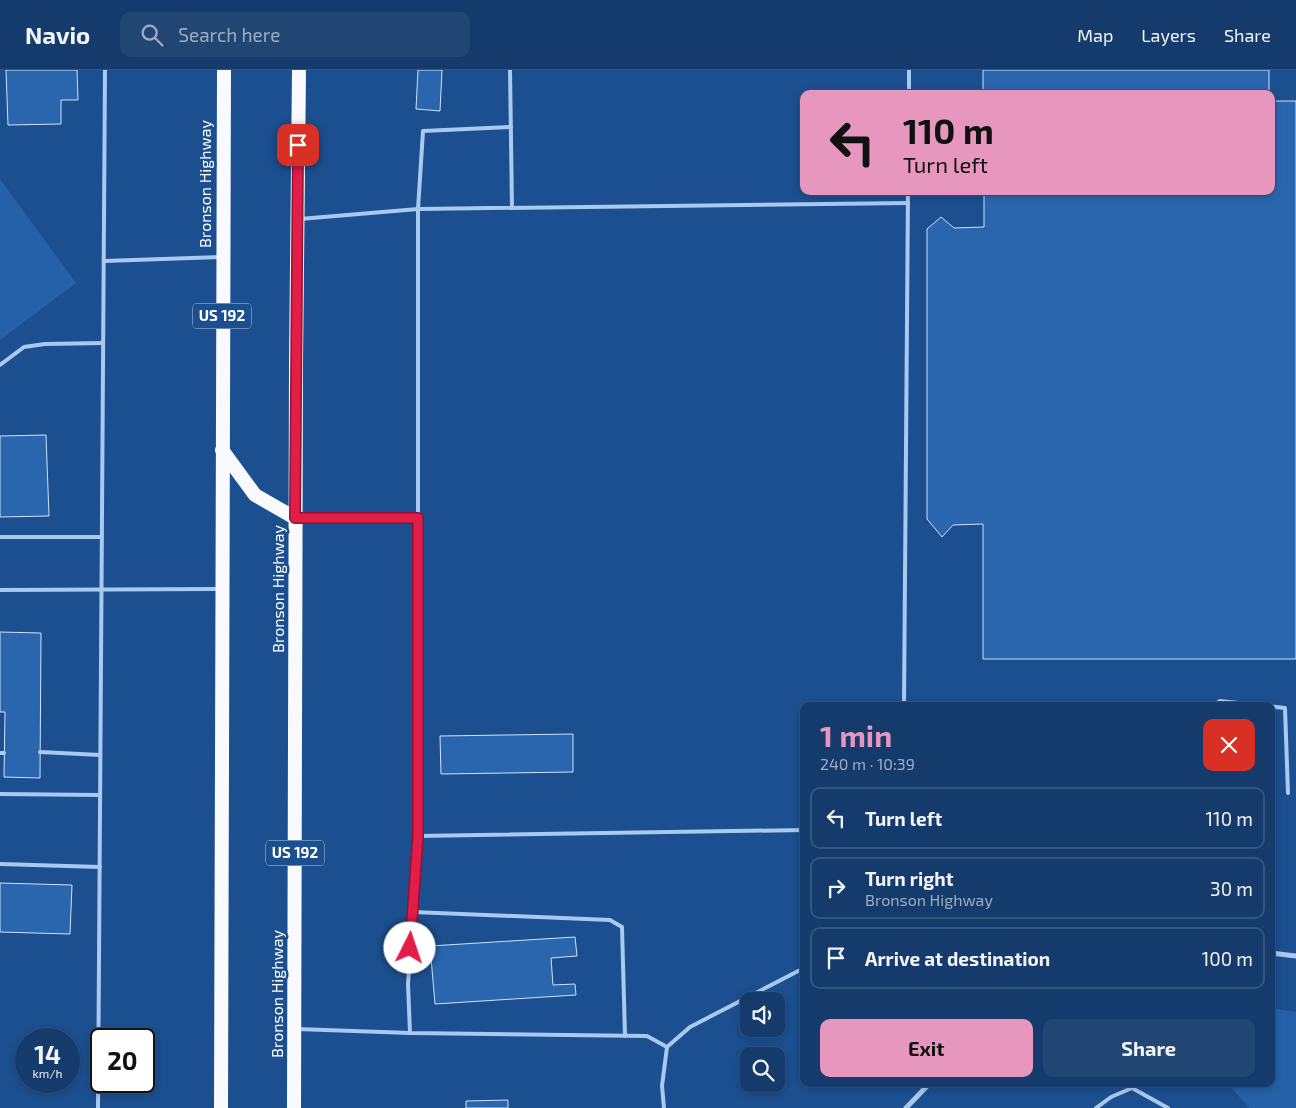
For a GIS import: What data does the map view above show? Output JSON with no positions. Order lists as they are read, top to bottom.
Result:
{
  "streets": {
    "highway": ["Bronson Highway", "US 192"]
  },
  "page": {
    "header": "Navio",
    "search": "Search here",
    "nav": ["Map", "Layers", "Share"],
    "turn": ["110 m", "Turn left"],
    "heading": ["1 min", "240 m · 10:39"],
    "list": [
      {
        "name": "Turn left",
        "value": "110 m"
      },
      {
        "name": "Turn right",
        "note": "Bronson Highway",
        "value": "30 m"
      },
      {
        "name": "Arrive at destination",
        "value": "100 m"
      }
    ],
    "buttons": ["Exit", "Share"],
    "speed": "14 km/h",
    "limit": "20"
  }
}
